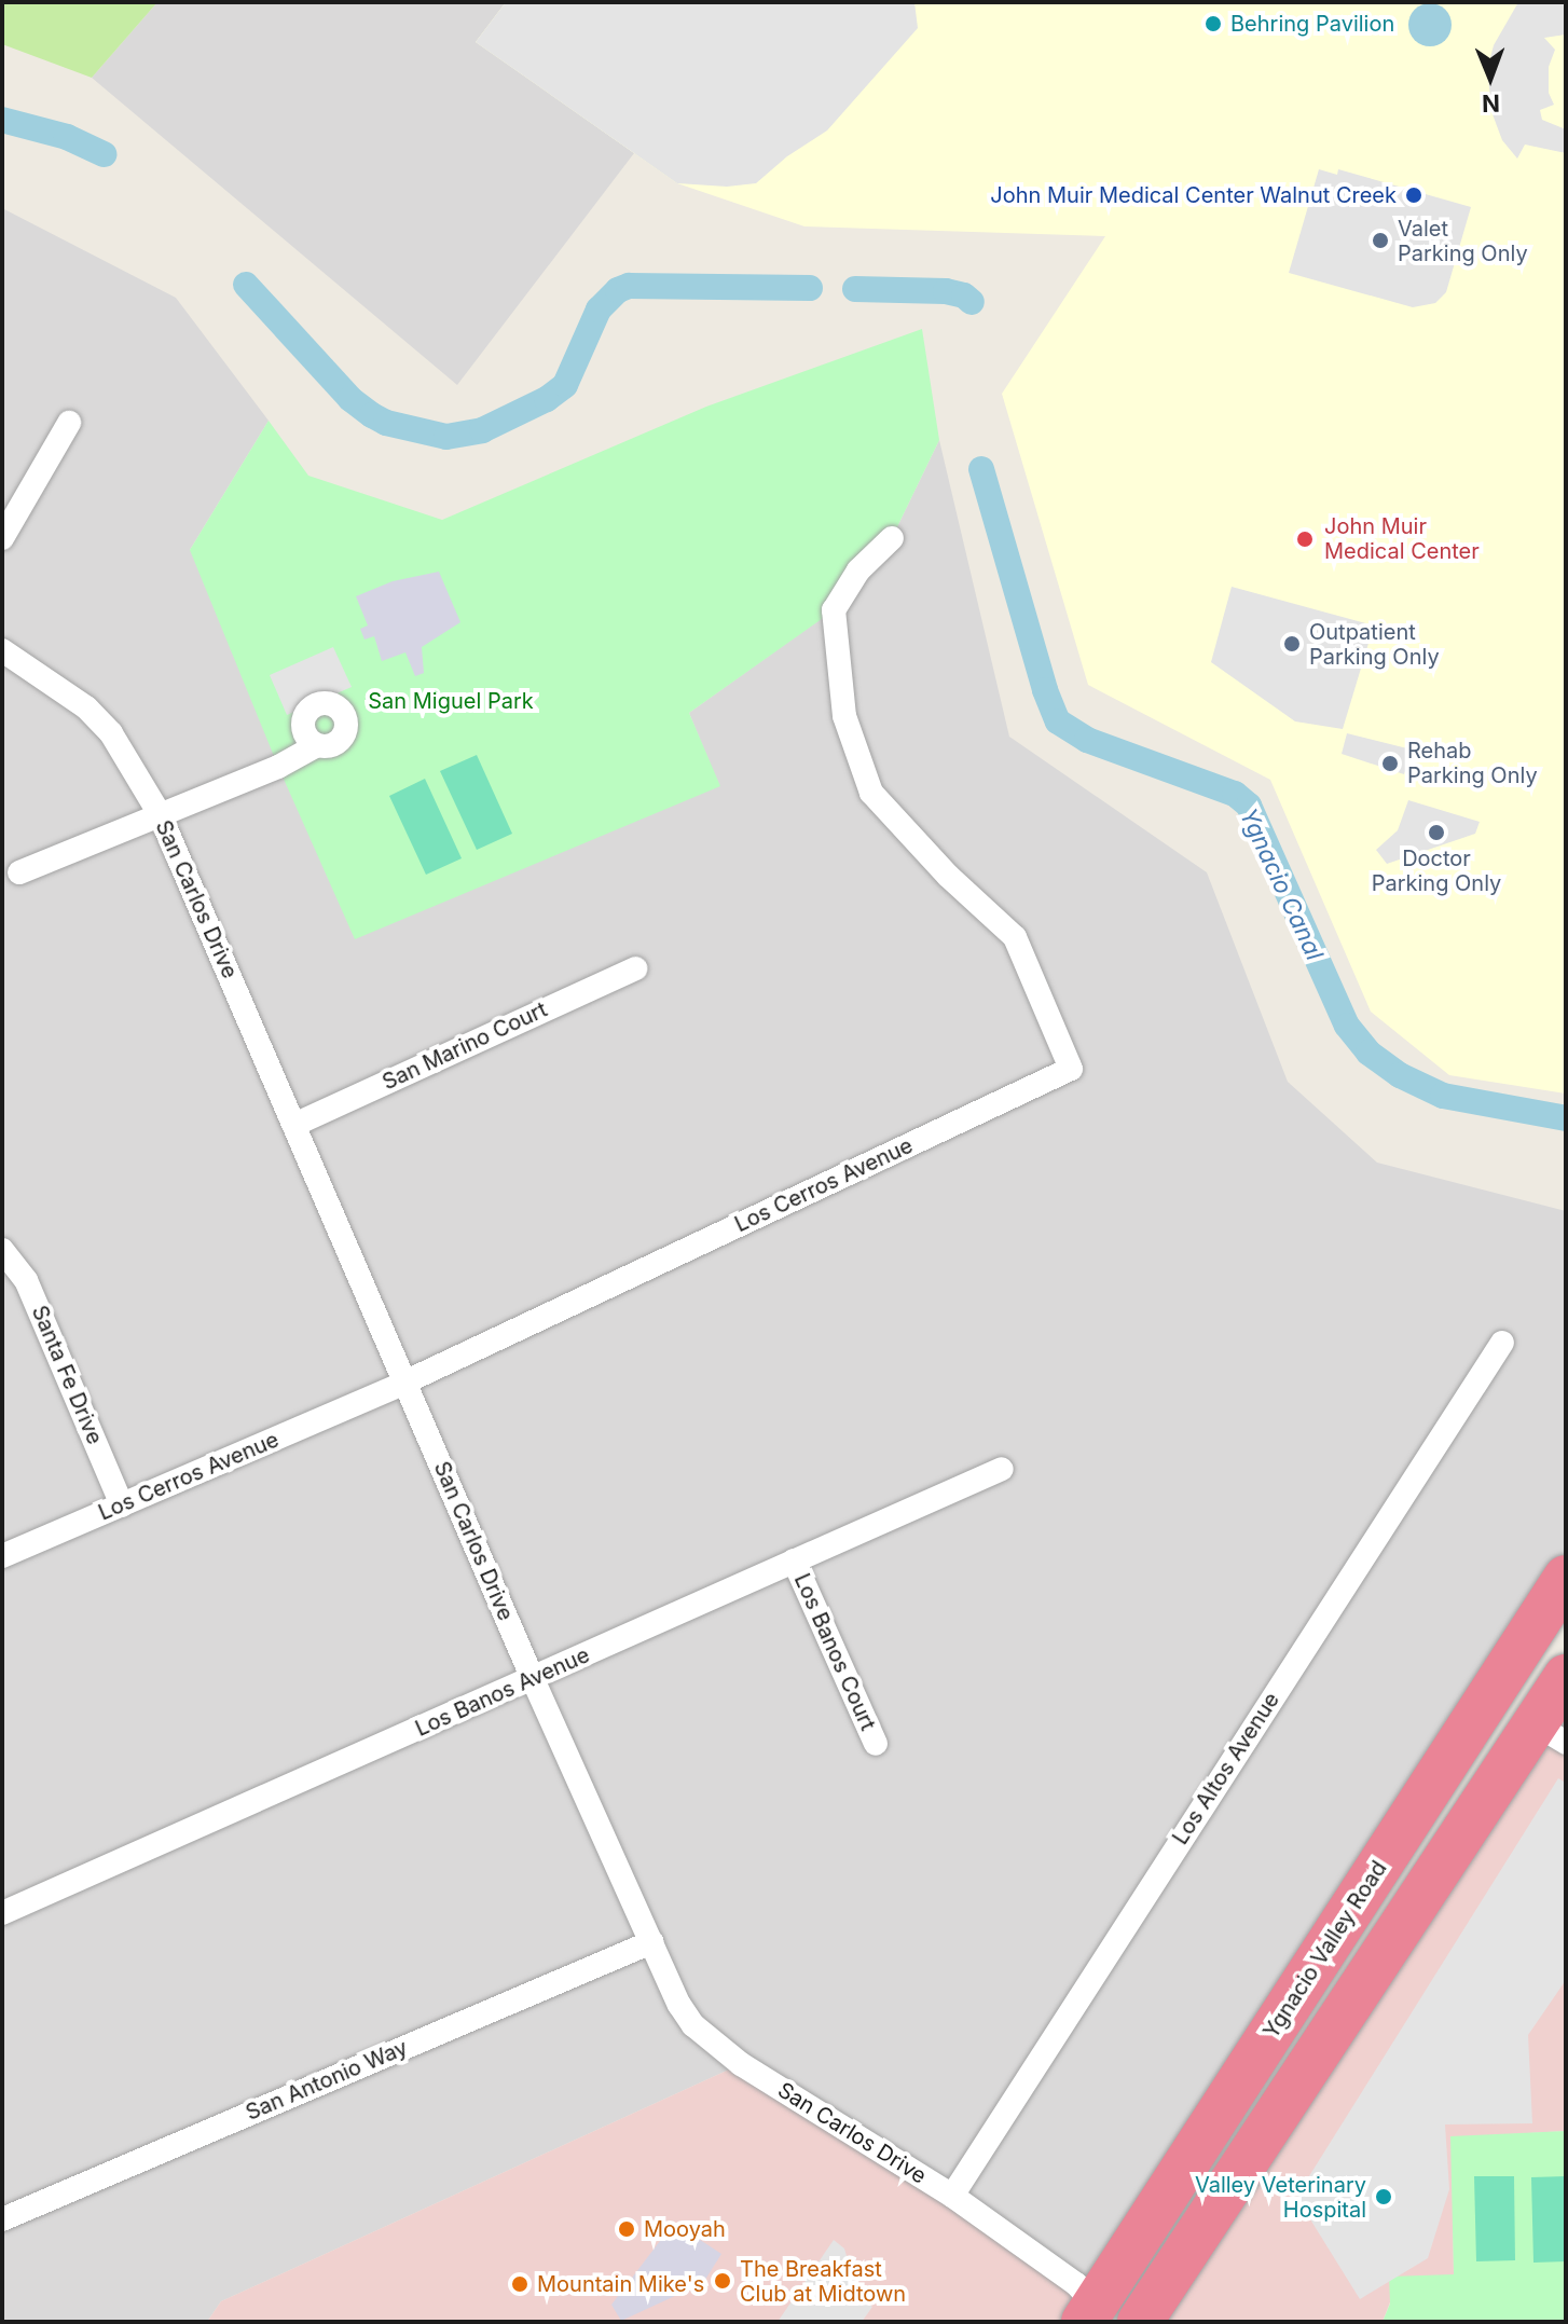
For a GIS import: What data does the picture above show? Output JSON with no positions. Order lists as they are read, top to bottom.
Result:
{
  "streets": {
    "highway": ["Ygnacio Valley Road"],
    "street": [
      "San Carlos Drive",
      "San Marino Court",
      "Los Cerros Avenue",
      "Santa Fe Drive",
      "Los Banos Court",
      "Los Banos Avenue",
      "Los Altos Avenue",
      "San Antonio Way"
    ]
  },
  "crossings": [
    ["San Carlos Drive", "San Marino Court"],
    ["San Carlos Drive", "Los Cerros Avenue"],
    ["San Carlos Drive", "Los Banos Avenue"],
    ["San Carlos Drive", "Los Altos Avenue"],
    ["San Carlos Drive", "Ygnacio Valley Road"],
    ["San Carlos Drive", "San Antonio Way"],
    ["Los Cerros Avenue", "Santa Fe Drive"],
    ["Los Banos Court", "Los Banos Avenue"]
  ],
  "water": ["Ygnacio Canal"],
  "parks": ["San Miguel Park"],
  "places": [
    "Behring Pavilion",
    "John Muir Medical Center Walnut Creek",
    "Valet Parking Only",
    "John Muir Medical Center",
    "Outpatient Parking Only",
    "Rehab Parking Only",
    "Doctor Parking Only",
    "Valley Veterinary Hospital",
    "Mooyah",
    "The Breakfast Club at Midtown",
    "Mountain Mike's"
  ],
  "north": "bottom"
}
